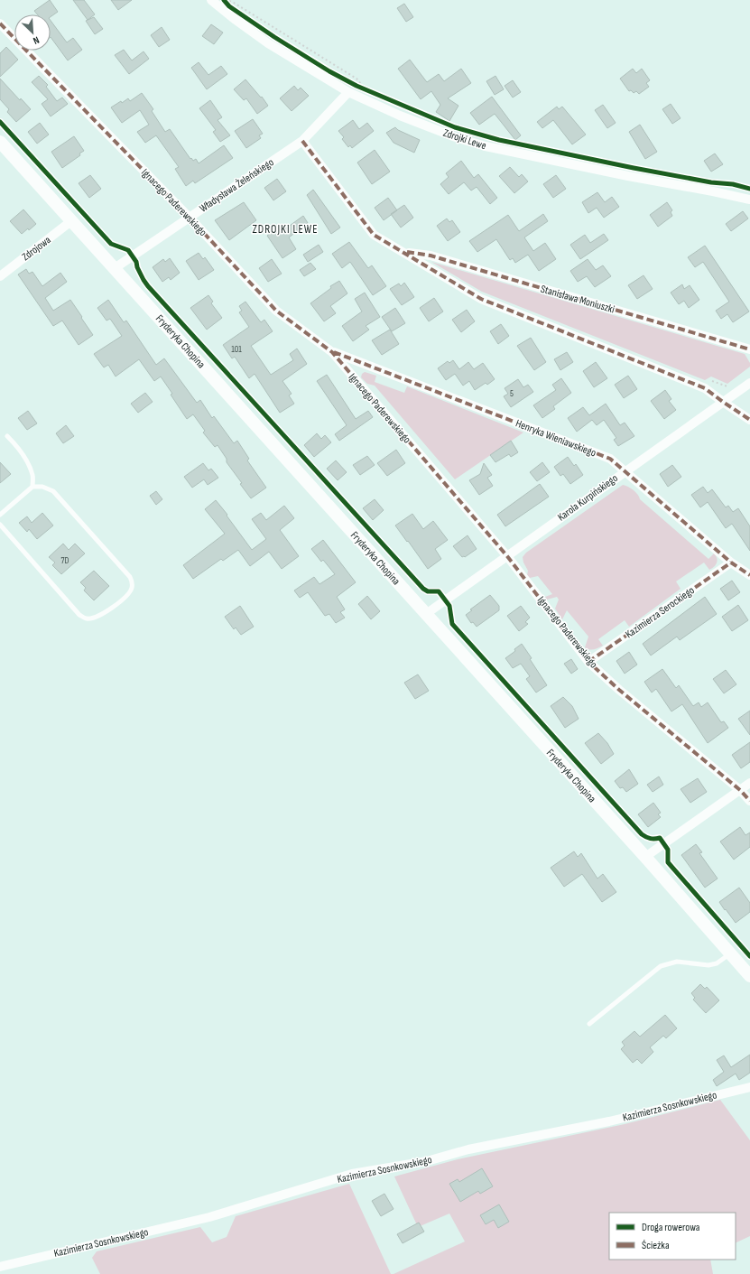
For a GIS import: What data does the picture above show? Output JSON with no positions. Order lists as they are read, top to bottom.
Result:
{
  "streets": {
    "street": [
      "Zdrojki Lewe",
      "Władysława Żeleńskiego",
      "Ignacego Paderewskiego",
      "Zdrojowa",
      "Stanisława Moniuszki",
      "Fryderyka Chopina",
      "Henryka Wieniawskiego",
      "Karola Kurpińskiego",
      "Kazimierza Serockiego",
      "Kazimierza Sosnkowskiego"
    ]
  },
  "crossings": [
    ["Zdrojki Lewe", "Władysława Żeleńskiego"],
    ["Władysława Żeleńskiego", "Ignacego Paderewskiego"],
    ["Władysława Żeleńskiego", "Stanisława Moniuszki"],
    ["Władysława Żeleńskiego", "Fryderyka Chopina"],
    ["Ignacego Paderewskiego", "Henryka Wieniawskiego"],
    ["Ignacego Paderewskiego", "Karola Kurpińskiego"],
    ["Ignacego Paderewskiego", "Kazimierza Serockiego"],
    ["Zdrojowa", "Fryderyka Chopina"],
    ["Stanisława Moniuszki", "Karola Kurpińskiego"],
    ["Fryderyka Chopina", "Karola Kurpińskiego"],
    ["Henryka Wieniawskiego", "Karola Kurpińskiego"],
    ["Henryka Wieniawskiego", "Kazimierza Serockiego"]
  ],
  "districts": ["ZDROJKI LEWE"],
  "house_numbers": ["101", "5", "7D"],
  "legend": ["Droga rowerowa", "Ścieżka"],
  "north": "bottom right"
}
